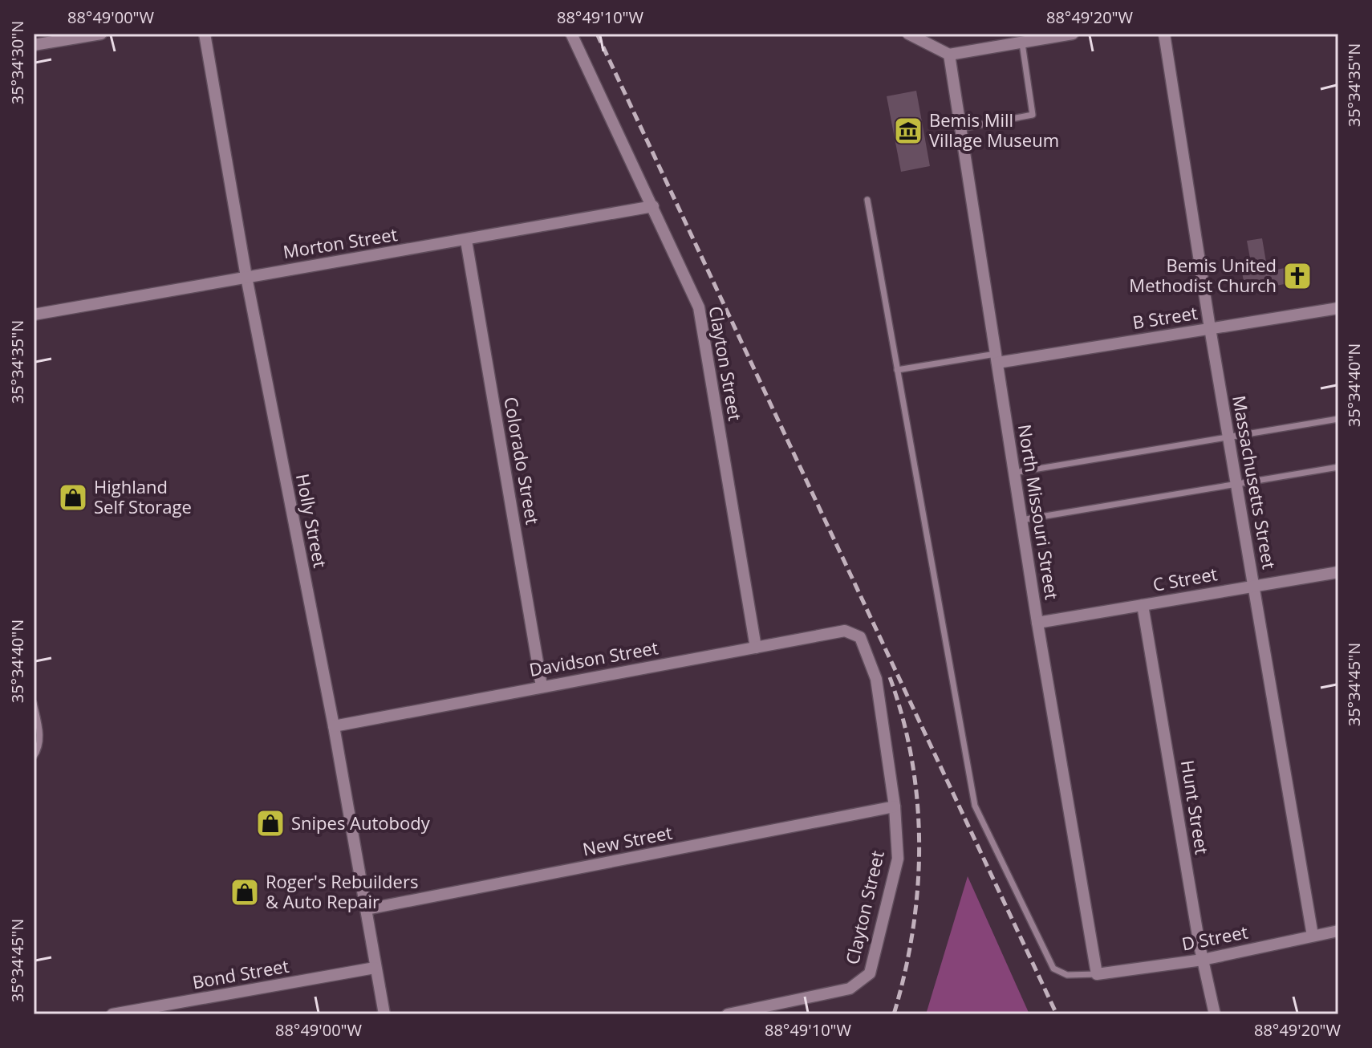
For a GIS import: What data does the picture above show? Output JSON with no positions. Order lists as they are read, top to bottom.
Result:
{
  "streets": {
    "street": [
      "Morton Street",
      "B Street",
      "Clayton Street",
      "Colorado Street",
      "Massachusetts Street",
      "North Missouri Street",
      "Holly Street",
      "C Street",
      "Davidson Street",
      "Hunt Street",
      "New Street",
      "D Street",
      "Bond Street"
    ]
  },
  "crossings": [
    ["Morton Street", "Clayton Street"],
    ["Morton Street", "Colorado Street"],
    ["Morton Street", "Holly Street"],
    ["B Street", "Massachusetts Street"],
    ["B Street", "North Missouri Street"],
    ["Clayton Street", "Davidson Street"],
    ["Clayton Street", "New Street"],
    ["Colorado Street", "Davidson Street"],
    ["Massachusetts Street", "C Street"],
    ["Massachusetts Street", "D Street"],
    ["North Missouri Street", "C Street"],
    ["North Missouri Street", "D Street"],
    ["Holly Street", "Davidson Street"],
    ["Holly Street", "New Street"],
    ["Holly Street", "Bond Street"],
    ["C Street", "Hunt Street"],
    ["Hunt Street", "D Street"]
  ],
  "places": {
    "museum": ["Bemis Mill Village Museum"],
    "church": ["Bemis United Methodist Church"],
    "shop": ["Highland Self Storage", "Snipes Autobody", "Roger's Rebuilders & Auto Repair"]
  },
  "coordinates": [
    "88°49'00\"W",
    "88°49'10\"W",
    "88°49'20\"W",
    "35°34'30\"N",
    "35°34'35\"N",
    "35°34'40\"N",
    "35°34'45\"N"
  ]
}
